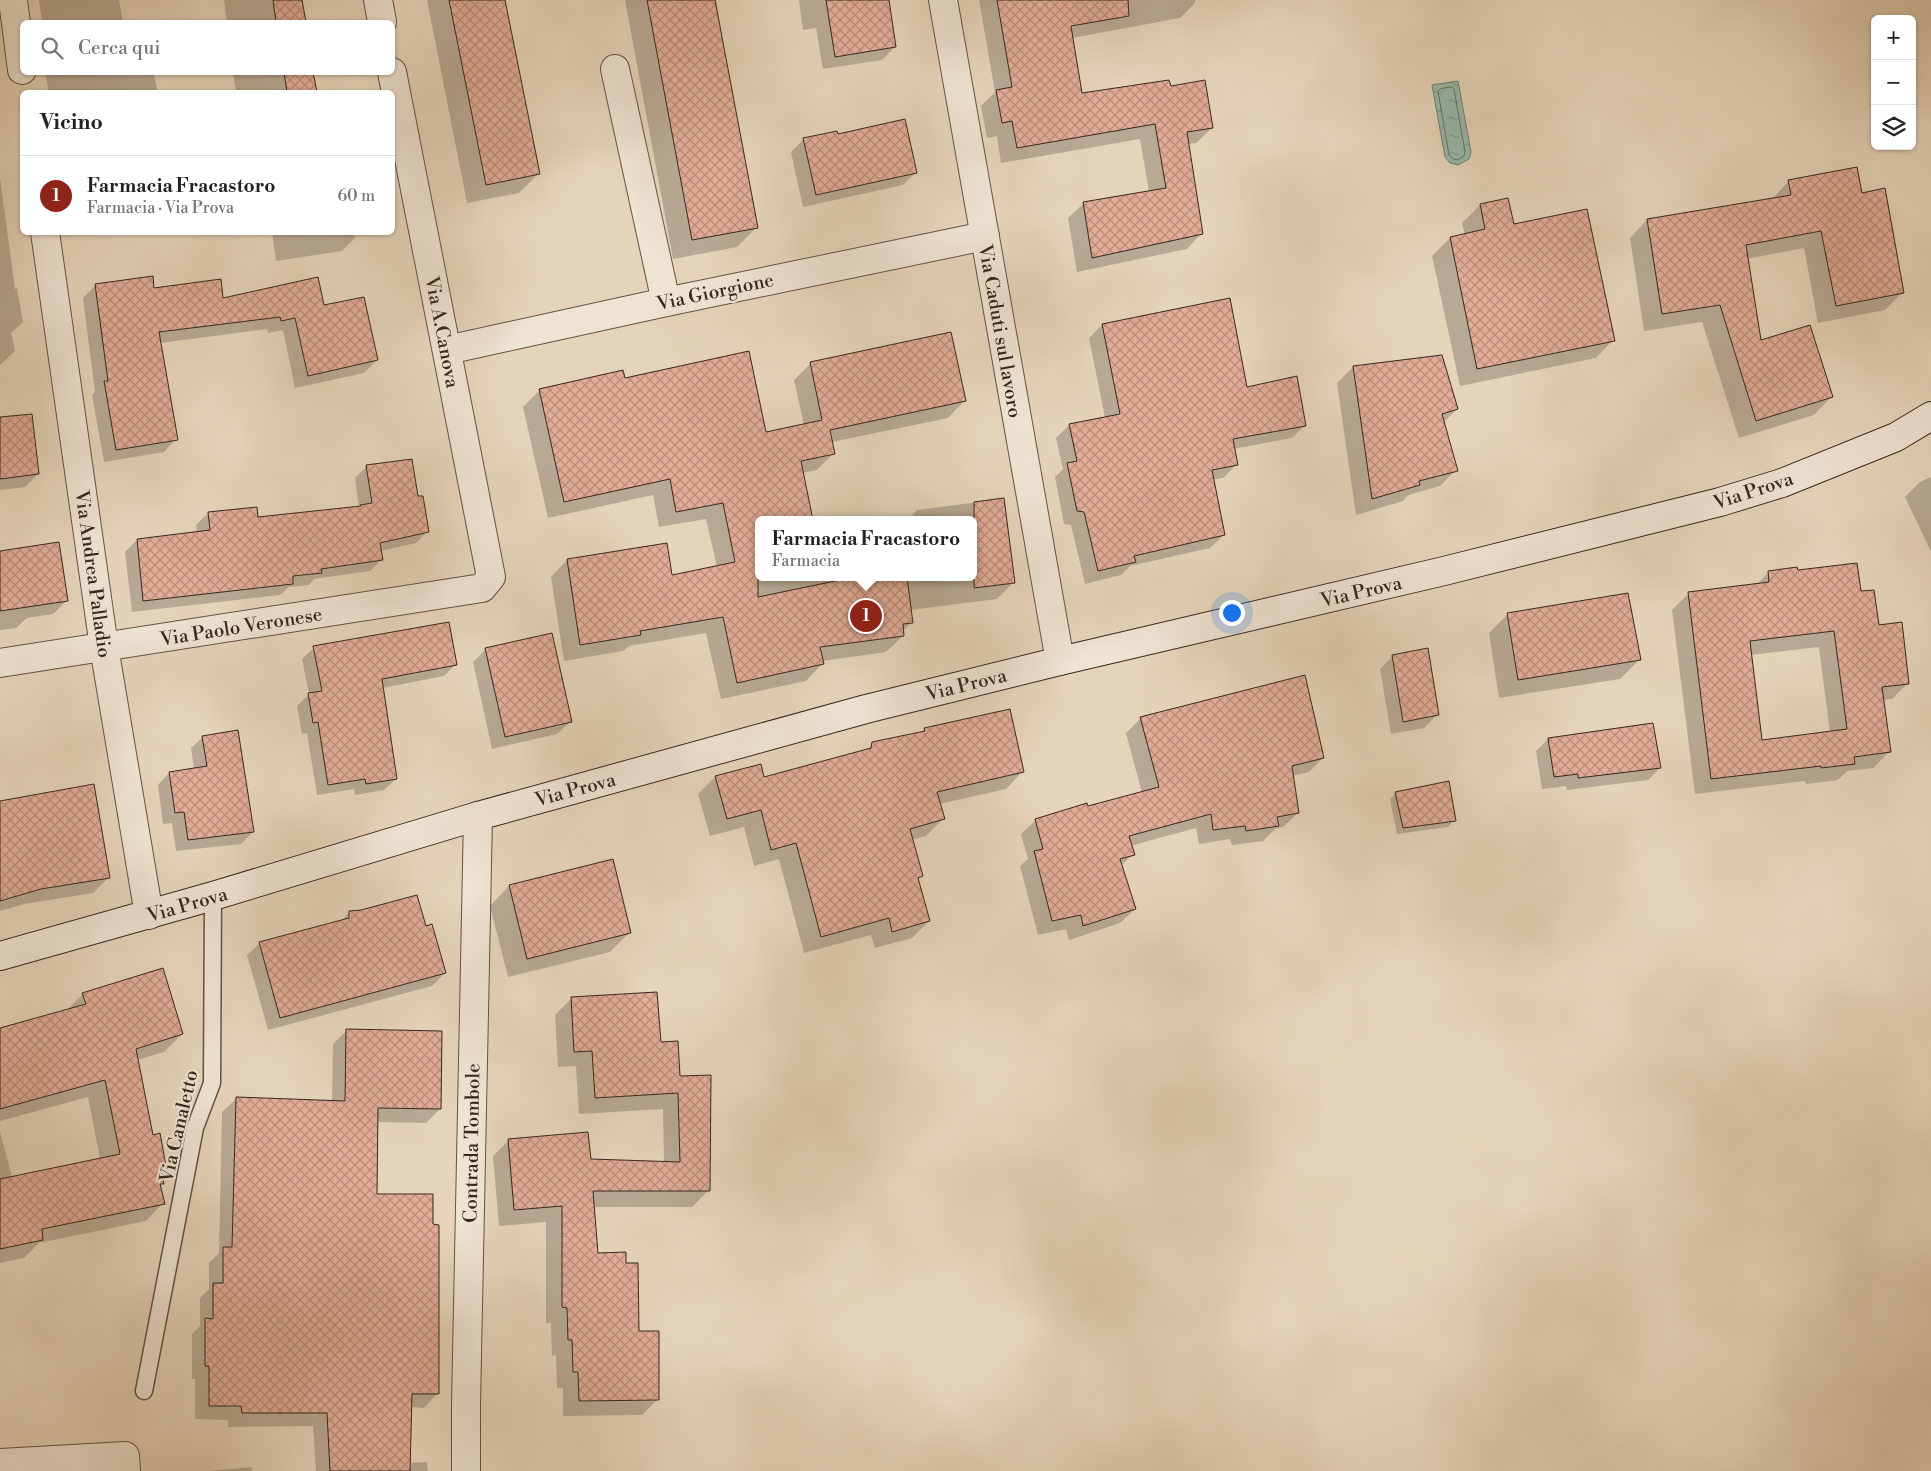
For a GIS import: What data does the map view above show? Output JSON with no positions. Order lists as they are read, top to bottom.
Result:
{
  "streets": {
    "street": [
      "Via Giorgione",
      "Via Caduti sul lavoro",
      "Via A.Canova",
      "Via Prova",
      "Via Andrea Palladio",
      "Via Paolo Veronese",
      "Contrada Tombole"
    ],
    "lane": ["Via Canaletto"]
  },
  "crossings": [
    ["Via Giorgione", "Via Caduti sul lavoro"],
    ["Via Giorgione", "Via A.Canova"],
    ["Via Caduti sul lavoro", "Via Prova"],
    ["Via A.Canova", "Via Paolo Veronese"],
    ["Via Prova", "Via Andrea Palladio"],
    ["Via Prova", "Via Canaletto"],
    ["Via Prova", "Contrada Tombole"],
    ["Via Andrea Palladio", "Via Paolo Veronese"]
  ],
  "page": {
    "map_buttons": ["+", "−"],
    "search": "Cerca qui",
    "heading": "Vicino",
    "list": [
      {
        "mark": "1",
        "name": "Farmacia Fracastoro",
        "note": "Farmacia · Via Prova",
        "value": "60 m"
      }
    ],
    "popup": ["Farmacia Fracastoro", "Farmacia"],
    "pins": "1"
  }
}
